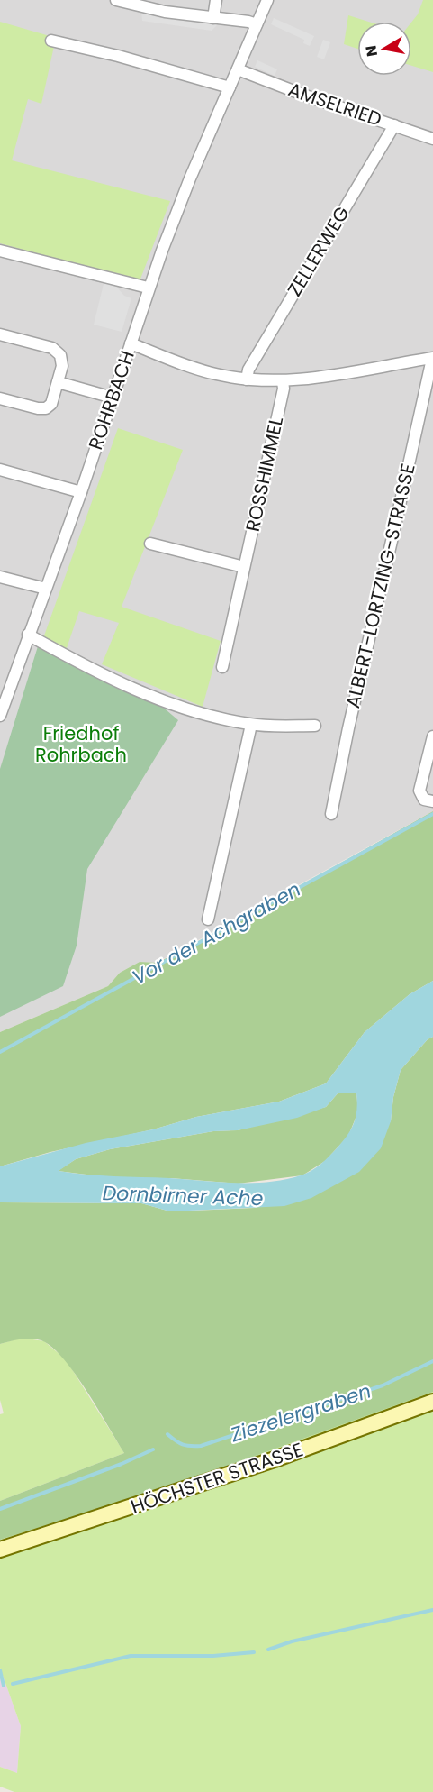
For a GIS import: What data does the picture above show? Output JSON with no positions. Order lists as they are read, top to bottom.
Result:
{
  "streets": {
    "main road": ["HÖCHSTER STRASSE"],
    "street": [
      "AMSELRIED",
      "ZELLERWEG",
      "ROHRBACH",
      "ROSSHIMMEL",
      "ALBERT-LORTZING-STRASSE"
    ]
  },
  "crossings": [
    ["AMSELRIED", "ZELLERWEG"],
    ["AMSELRIED", "ROHRBACH"]
  ],
  "water": ["Vor der Achgraben", "Dornbirner Ache", "Ziezelergraben"],
  "parks": ["Friedhof Rohrbach"],
  "north": "left"
}
